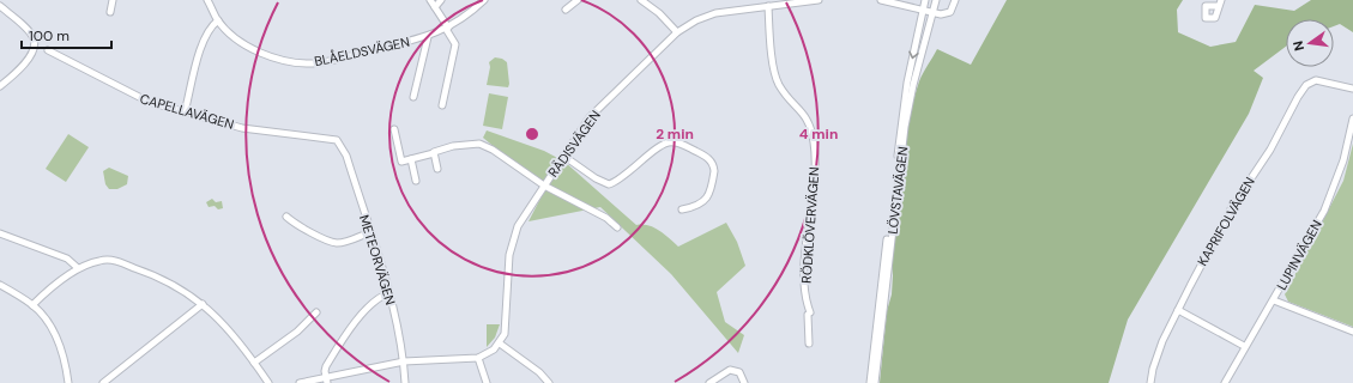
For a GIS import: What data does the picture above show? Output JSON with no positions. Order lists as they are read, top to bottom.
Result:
{
  "streets": {
    "street": [
      "BLÅELDSVÄGEN",
      "CAPELLAVÄGEN",
      "RÄDISVÄGEN",
      "LÖVSTAVÄGEN",
      "KAPRIFOLVÄGEN",
      "RÖDKLÖVERVÄGEN",
      "LUPINVÄGEN",
      "METEORVÄGEN"
    ]
  },
  "crossings": [
    ["CAPELLAVÄGEN", "METEORVÄGEN"],
    ["RÄDISVÄGEN", "RÖDKLÖVERVÄGEN"]
  ],
  "scale_bar": "100 m",
  "north": "left",
  "rings": ["2 min", "4 min"]
}
